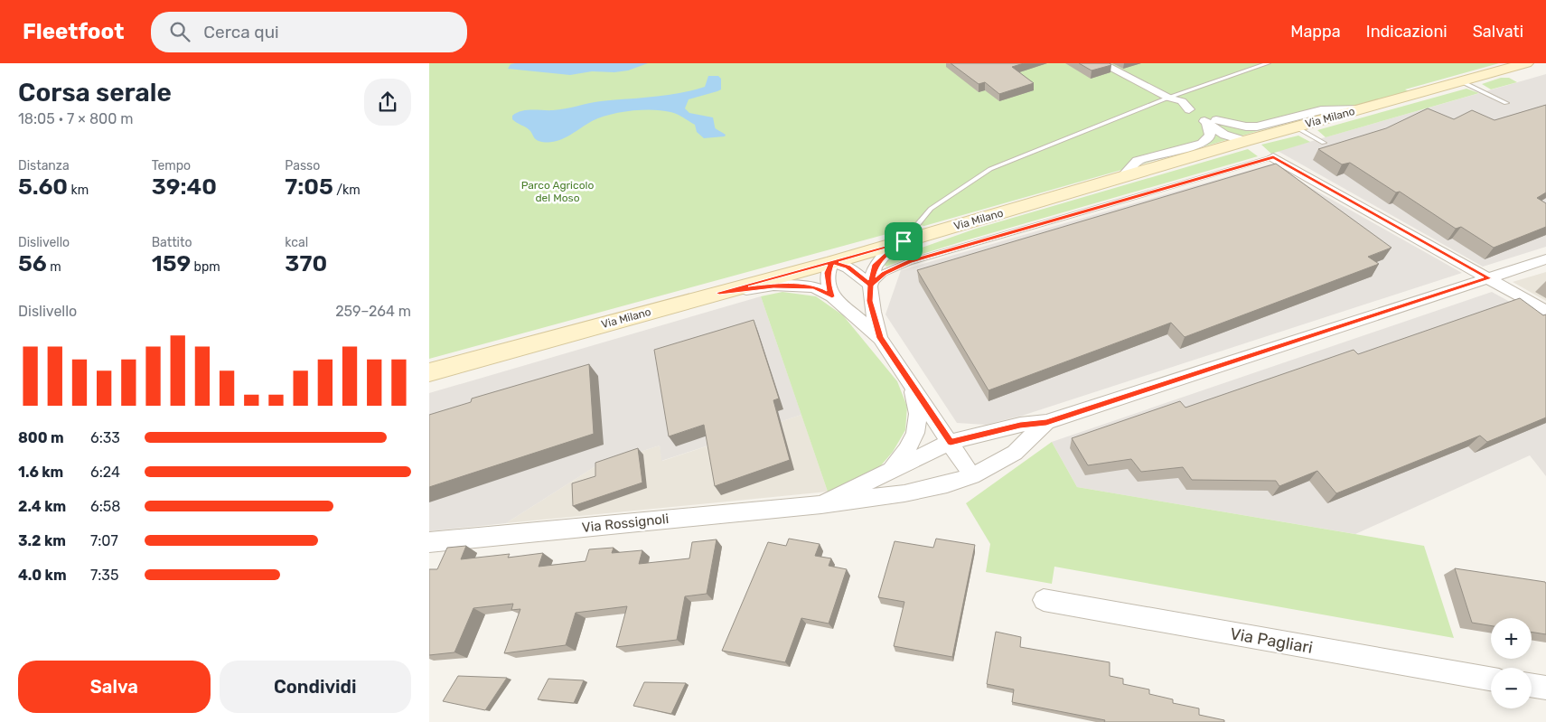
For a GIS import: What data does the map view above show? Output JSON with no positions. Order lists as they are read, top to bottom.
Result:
{
  "streets": {
    "main road": ["Via Milano"],
    "street": ["Via Rossignoli", "Via Pagliari"]
  },
  "crossings": [
    ["Via Milano", "Via Rossignoli"]
  ],
  "parks": ["Parco Agricolo del Moso"],
  "page": {
    "header": "Fleetfoot",
    "search": "Cerca qui",
    "nav": ["Mappa", "Indicazioni", "Salvati"],
    "heading": ["Corsa serale", "18:05 · 7 × 800 m"],
    "stats": [
      ["Distanza", "5.60 km"],
      ["Tempo", "39:40"],
      ["Passo", "7:05 /km"],
      ["Dislivello", "56 m"],
      ["Battito", "159 bpm"],
      ["kcal", "370"]
    ],
    "chart": ["Dislivello", "259–264 m"],
    "list": [
      {
        "name": "800 m",
        "note": "6:33"
      },
      {
        "name": "1.6 km",
        "note": "6:24"
      },
      {
        "name": "2.4 km",
        "note": "6:58"
      },
      {
        "name": "3.2 km",
        "note": "7:07"
      },
      {
        "name": "4.0 km",
        "note": "7:35"
      }
    ],
    "map_buttons": ["+", "−"],
    "buttons": ["Salva", "Condividi"]
  }
}
